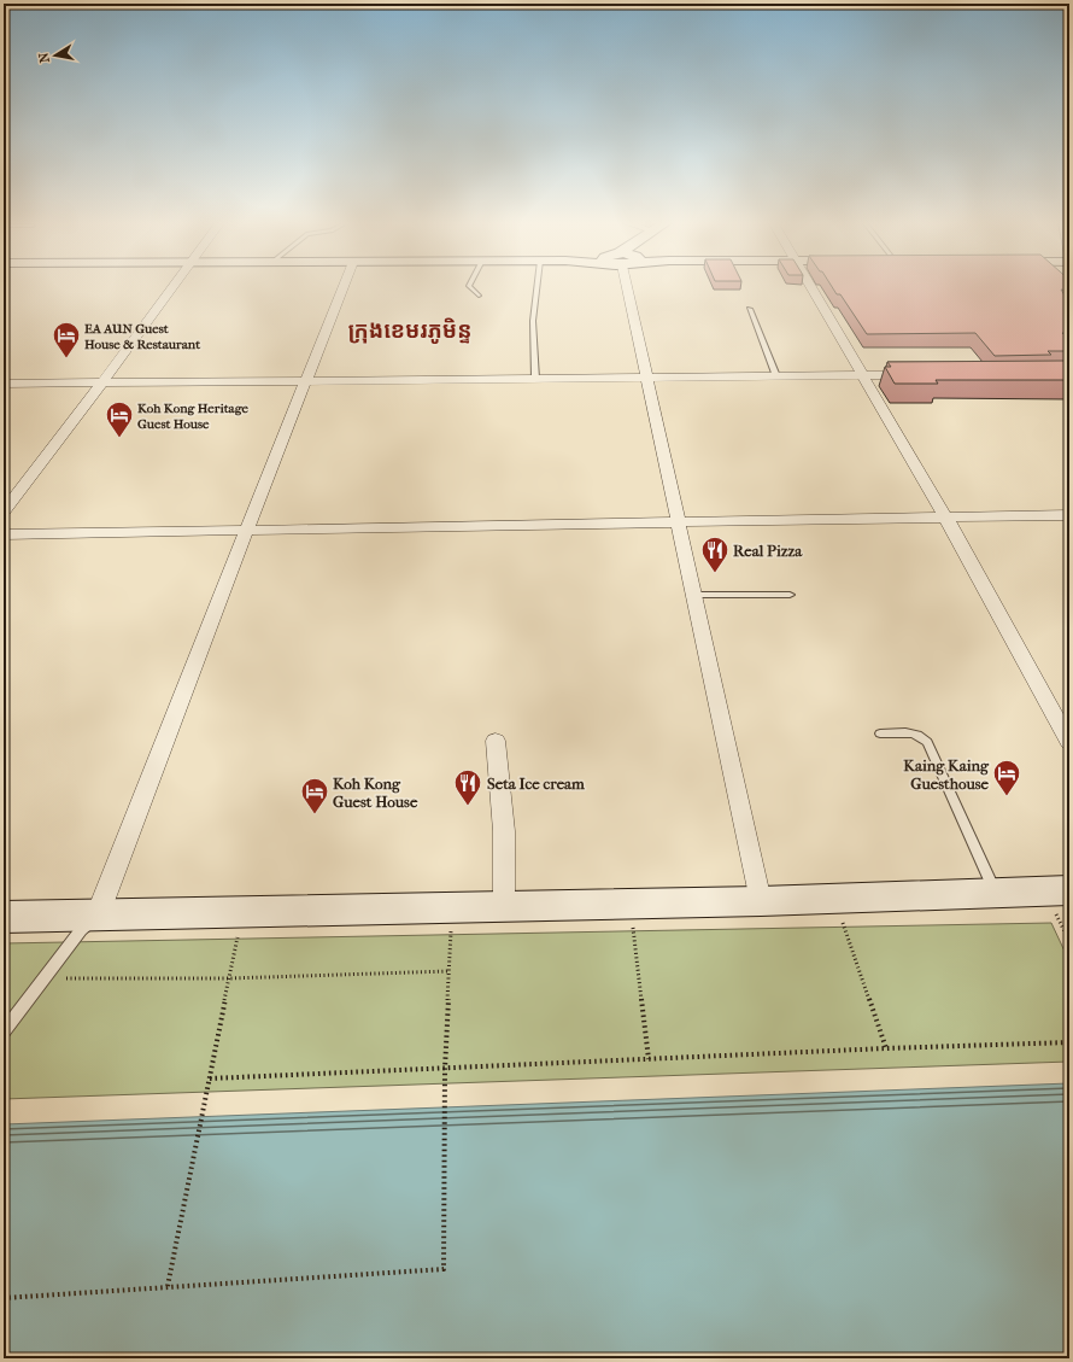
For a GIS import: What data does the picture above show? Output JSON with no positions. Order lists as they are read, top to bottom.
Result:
{
  "districts": ["ក្រុងខេមរភូមិន្ទ"],
  "places": {
    "hotel": [
      "EA AUN Guest House & Restaurant",
      "Koh Kong Heritage Guest House",
      "Kaing Kaing Guesthouse",
      "Koh Kong Guest House"
    ],
    "restaurant": ["Real Pizza", "Seta Ice cream"]
  },
  "north": "left"
}
